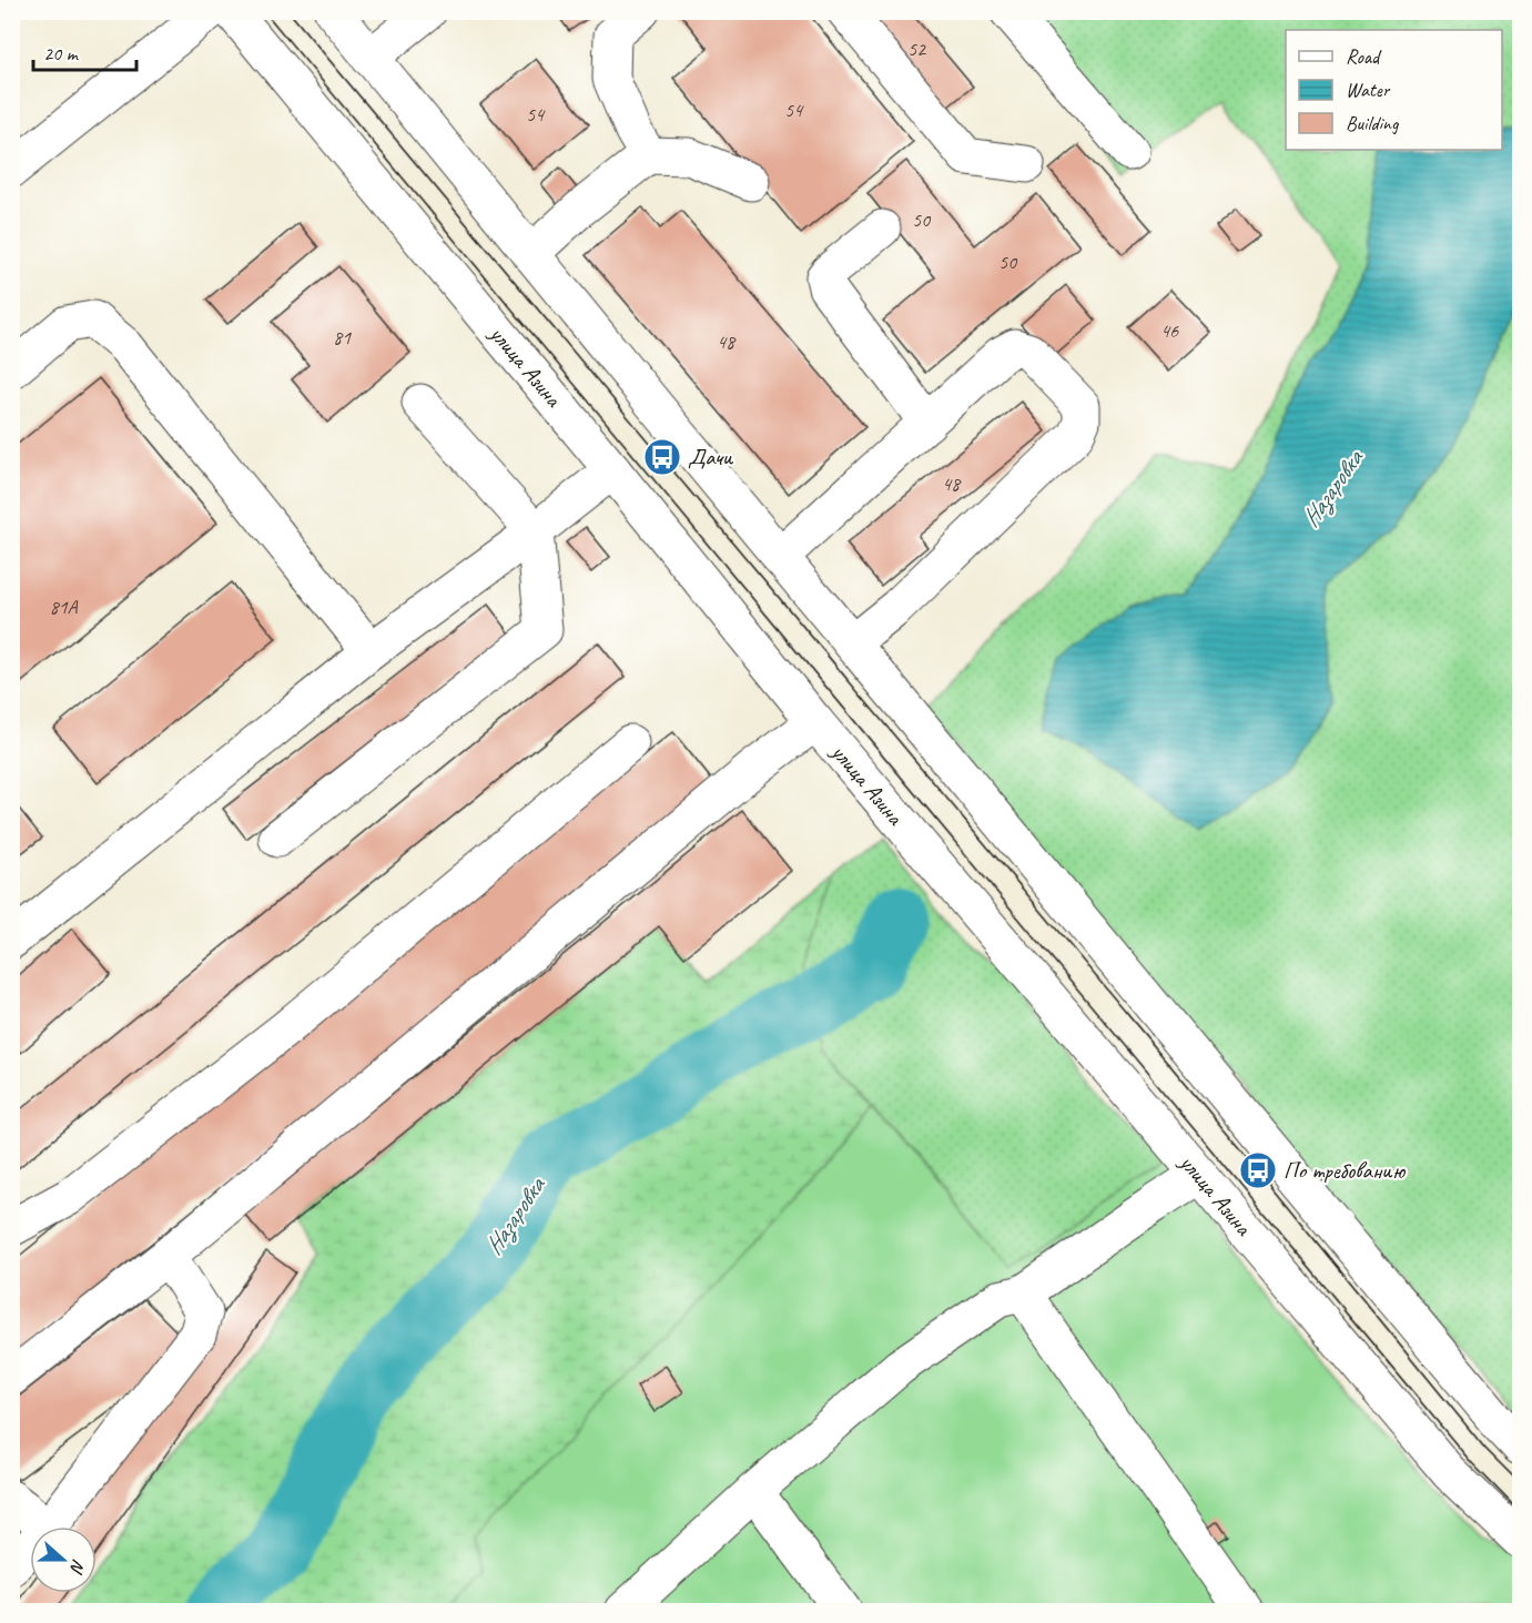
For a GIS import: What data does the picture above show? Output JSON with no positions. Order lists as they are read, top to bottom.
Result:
{
  "streets": {
    "street": ["улица Азина"]
  },
  "water": ["Назаровка"],
  "places": {
    "bus stop": ["Дачи", "По требованию"]
  },
  "house_numbers": [
    "52",
    "54",
    "54",
    "50",
    "50",
    "46",
    "81",
    "48",
    "48",
    "81А"
  ],
  "legend": ["Road", "Water", "Building"],
  "scale_bar": "20 m",
  "north": "right"
}
